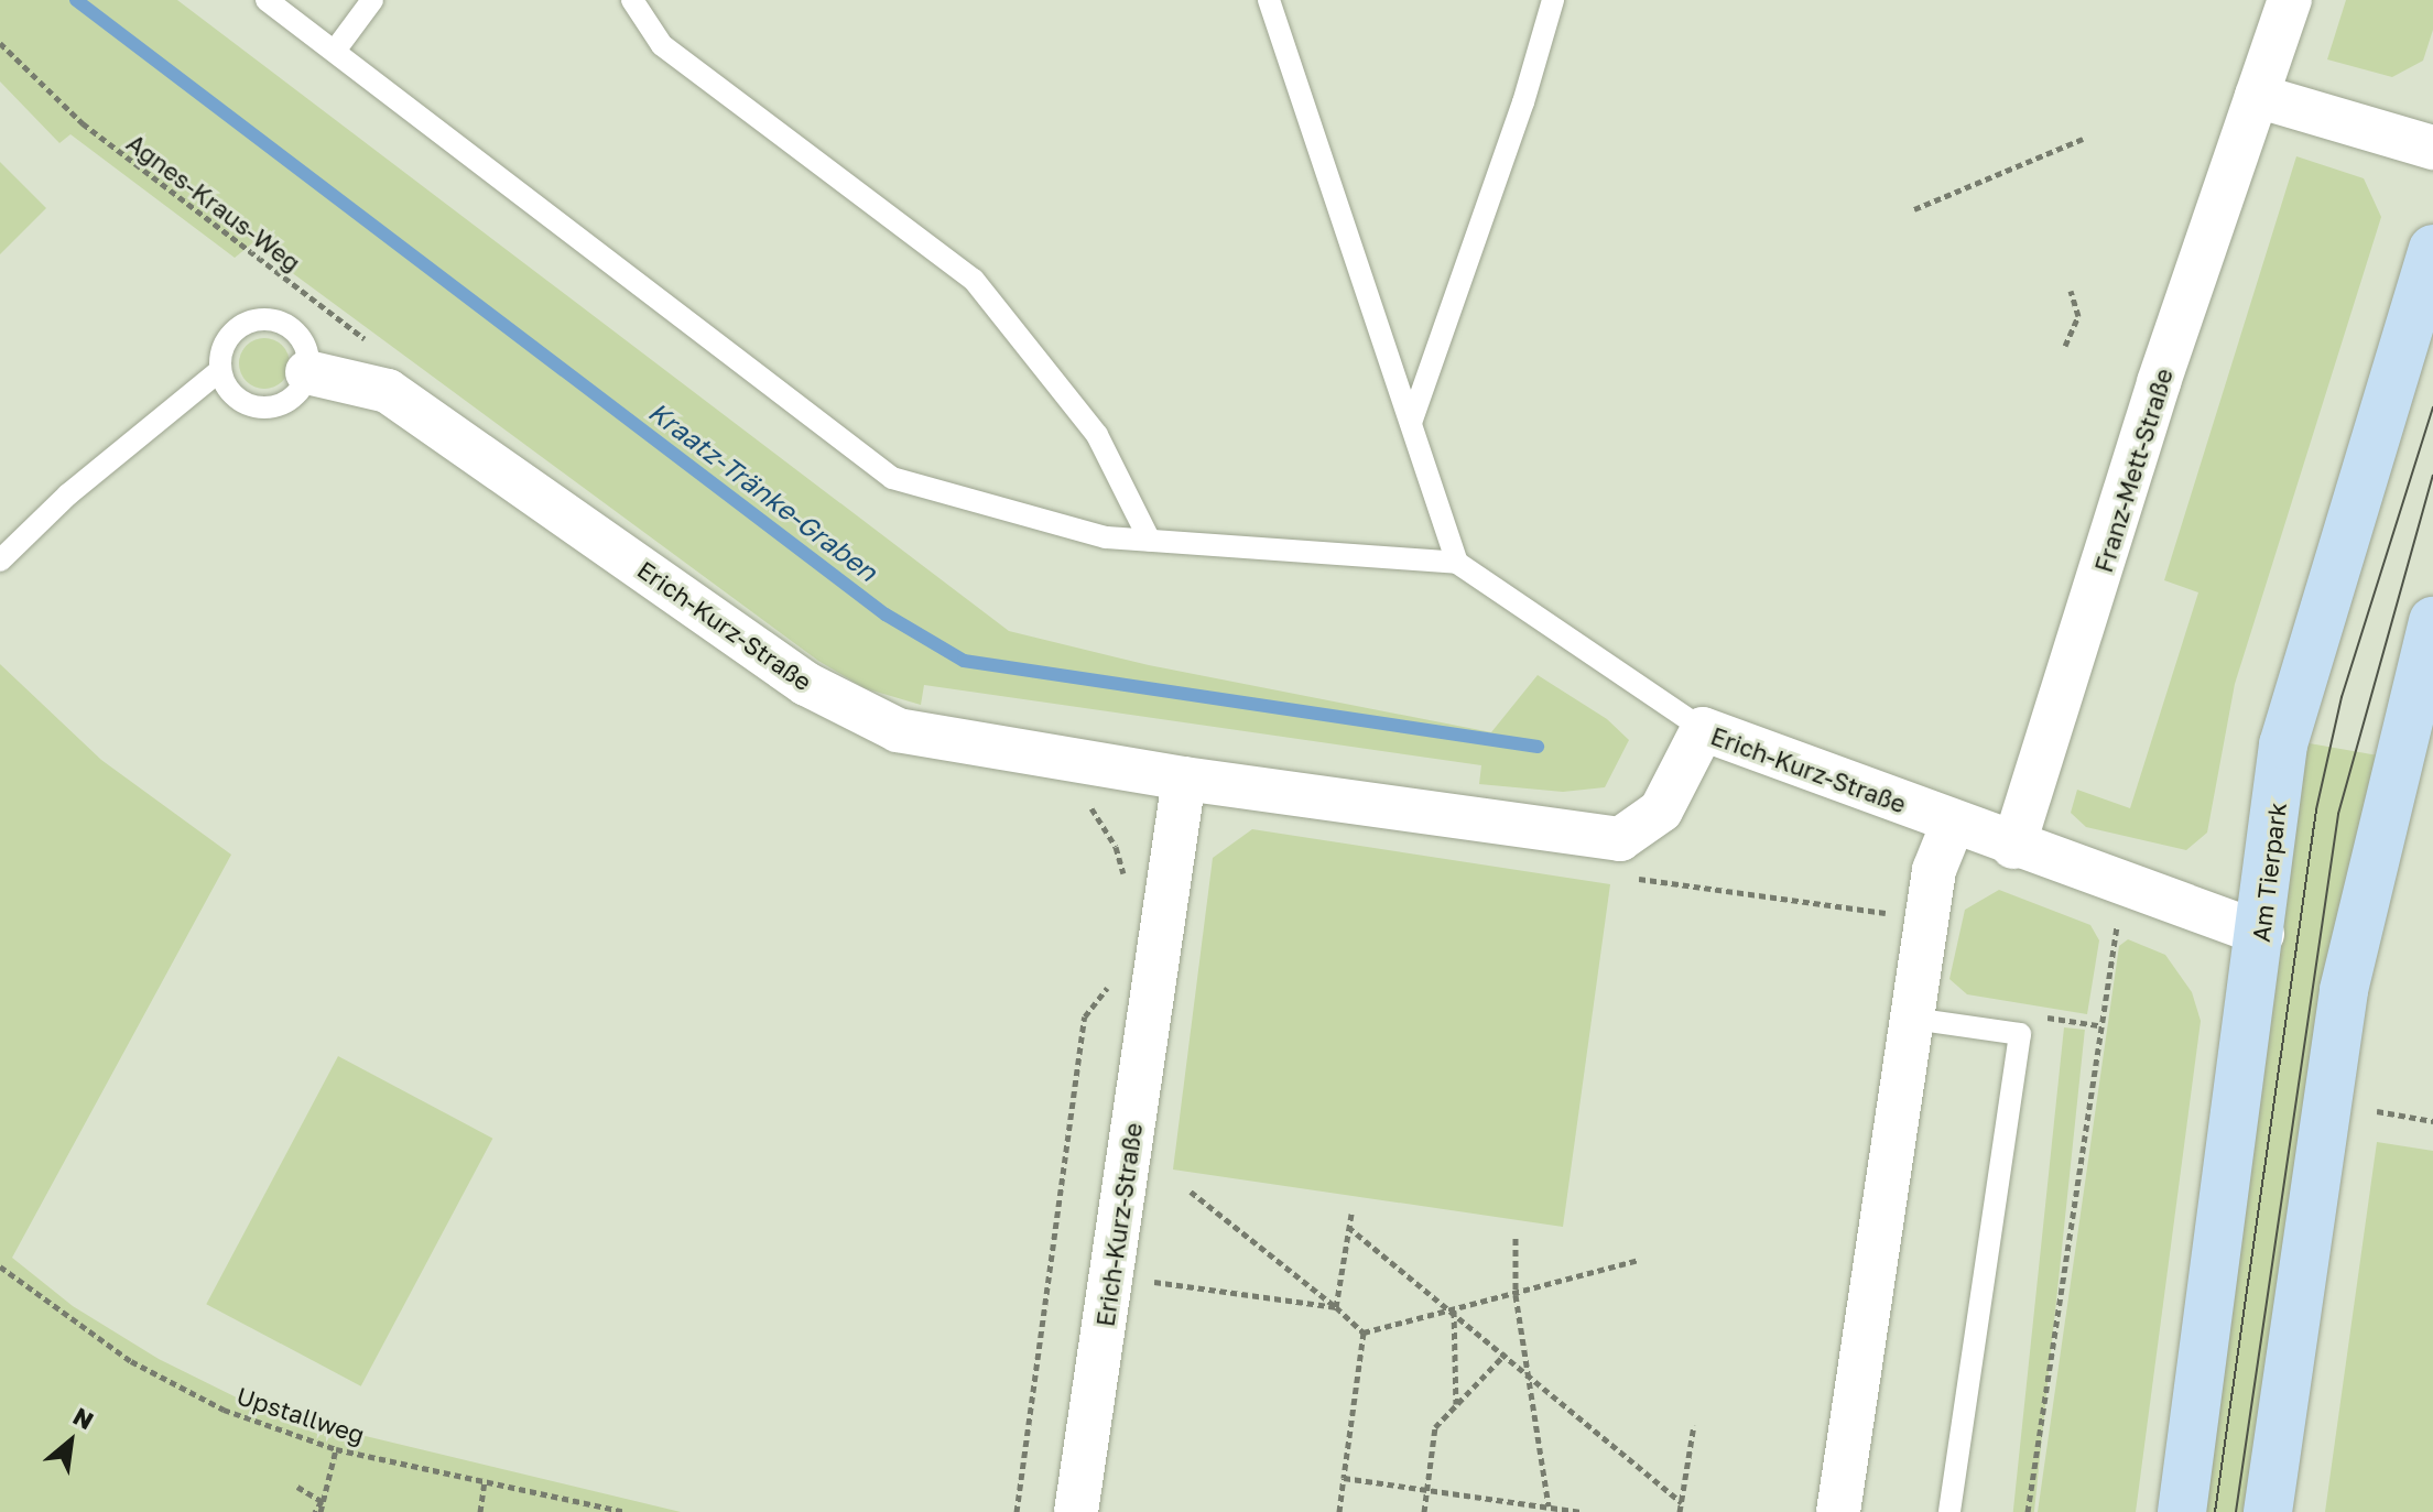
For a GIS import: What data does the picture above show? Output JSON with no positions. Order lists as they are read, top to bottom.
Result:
{
  "streets": {
    "main road": ["Am Tierpark"],
    "street": ["Franz-Mett-Straße", "Erich-Kurz-Straße"],
    "path": ["Agnes-Kraus-Weg", "Upstallweg"]
  },
  "crossings": [
    ["Agnes-Kraus-Weg", "Erich-Kurz-Straße"],
    ["Franz-Mett-Straße", "Erich-Kurz-Straße"],
    ["Erich-Kurz-Straße", "Am Tierpark"]
  ],
  "water": ["Kraatz-Tränke-Graben"],
  "north": "top right"
}
